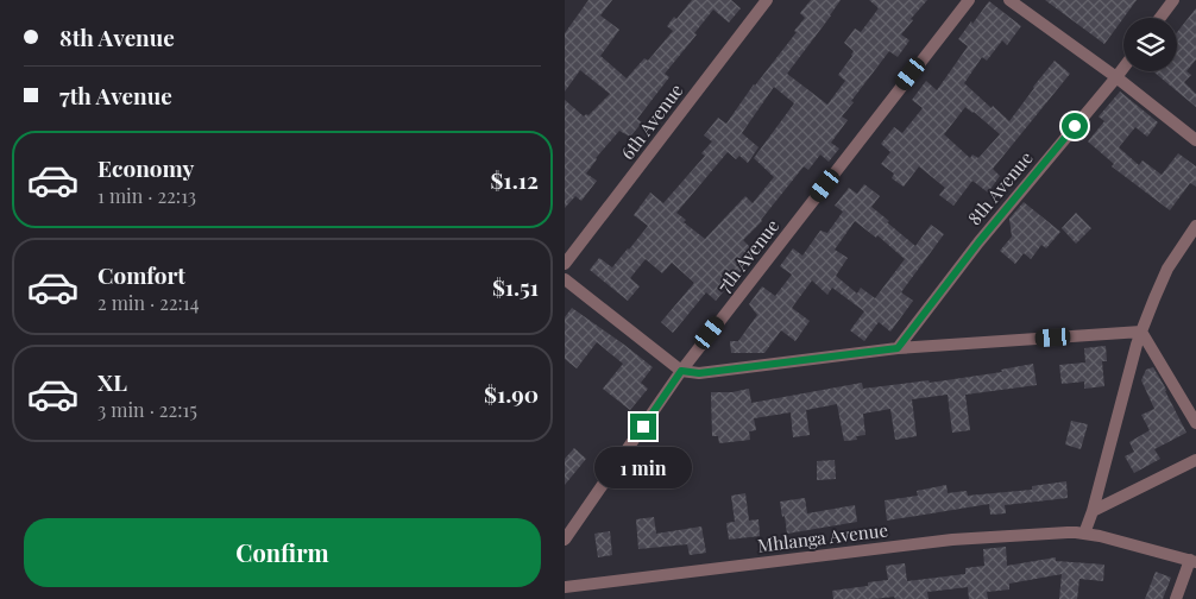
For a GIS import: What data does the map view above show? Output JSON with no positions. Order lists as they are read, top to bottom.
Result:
{
  "streets": {
    "street": [
      "6th Avenue",
      "8th Avenue",
      "7th Avenue",
      "Mhlanga Avenue"
    ]
  },
  "page": {
    "banner": ["8th Avenue", "7th Avenue"],
    "list": [
      {
        "name": "Economy",
        "note": "1 min · 22:13",
        "value": "$1.12"
      },
      {
        "name": "Comfort",
        "note": "2 min · 22:14",
        "value": "$1.51"
      },
      {
        "name": "XL",
        "note": "3 min · 22:15",
        "value": "$1.90"
      }
    ],
    "bubble": "1 min",
    "buttons": "Confirm"
  }
}
